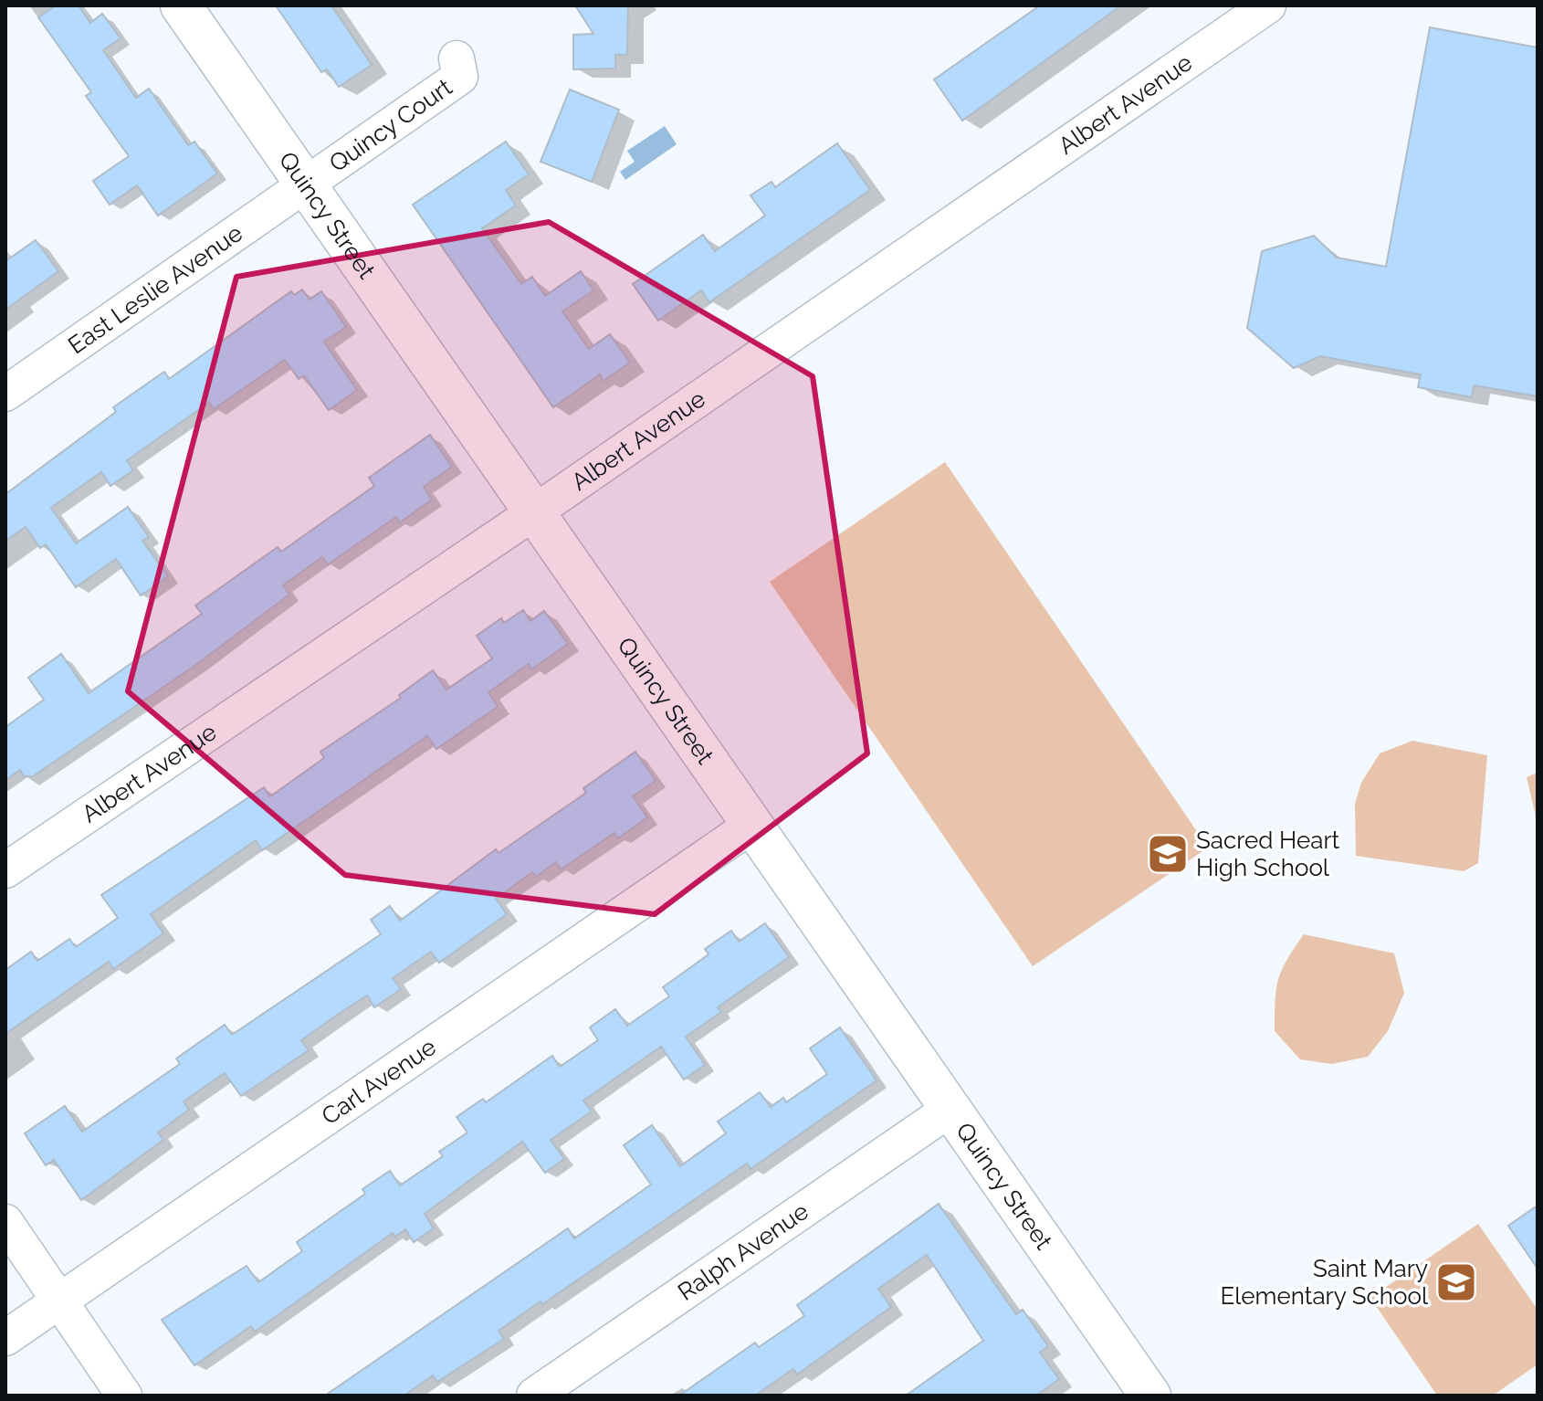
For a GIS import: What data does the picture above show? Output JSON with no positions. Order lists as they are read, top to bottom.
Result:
{
  "streets": {
    "street": [
      "Albert Avenue",
      "Quincy Court",
      "Quincy Street",
      "East Leslie Avenue",
      "Carl Avenue",
      "Ralph Avenue"
    ]
  },
  "crossings": [
    ["Albert Avenue", "Quincy Street"],
    ["Quincy Court", "Quincy Street"],
    ["Quincy Court", "East Leslie Avenue"],
    ["Quincy Street", "East Leslie Avenue"],
    ["Quincy Street", "Carl Avenue"],
    ["Quincy Street", "Ralph Avenue"]
  ],
  "places": {
    "school or university": ["Sacred Heart High School", "Saint Mary Elementary School"]
  }
}
